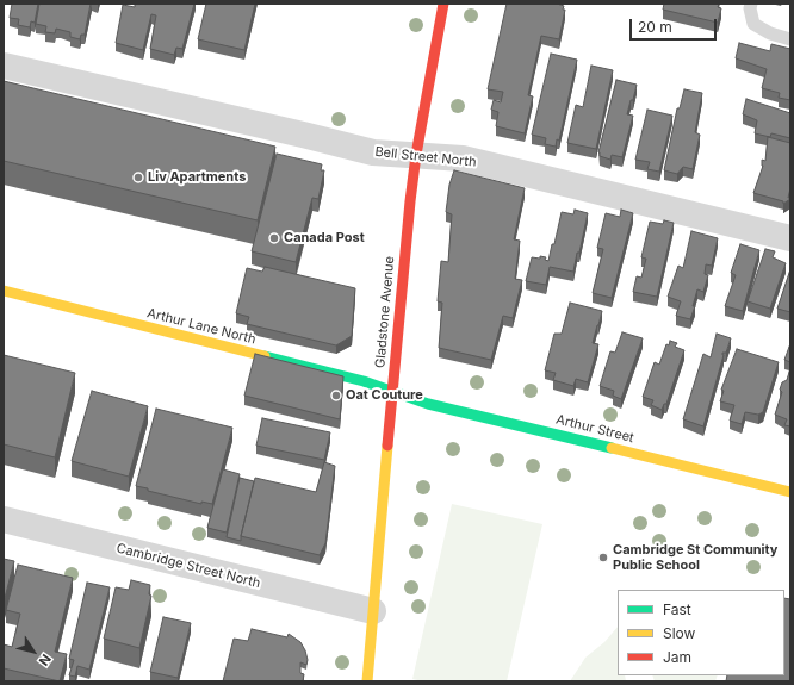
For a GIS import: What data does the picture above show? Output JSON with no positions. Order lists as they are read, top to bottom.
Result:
{
  "streets": {
    "street": [
      "Bell Street North",
      "Gladstone Avenue",
      "Arthur Lane North",
      "Arthur Street",
      "Cambridge Street North"
    ]
  },
  "crossings": [
    ["Bell Street North", "Gladstone Avenue"],
    ["Gladstone Avenue", "Arthur Lane North"],
    ["Gladstone Avenue", "Arthur Street"],
    ["Gladstone Avenue", "Cambridge Street North"],
    ["Arthur Lane North", "Arthur Street"]
  ],
  "places": [
    "Liv Apartments",
    "Canada Post",
    "Oat Couture",
    "Cambridge St Community Public School"
  ],
  "legend": ["Fast", "Slow", "Jam"],
  "scale_bar": "20 m",
  "north": "bottom right"
}
